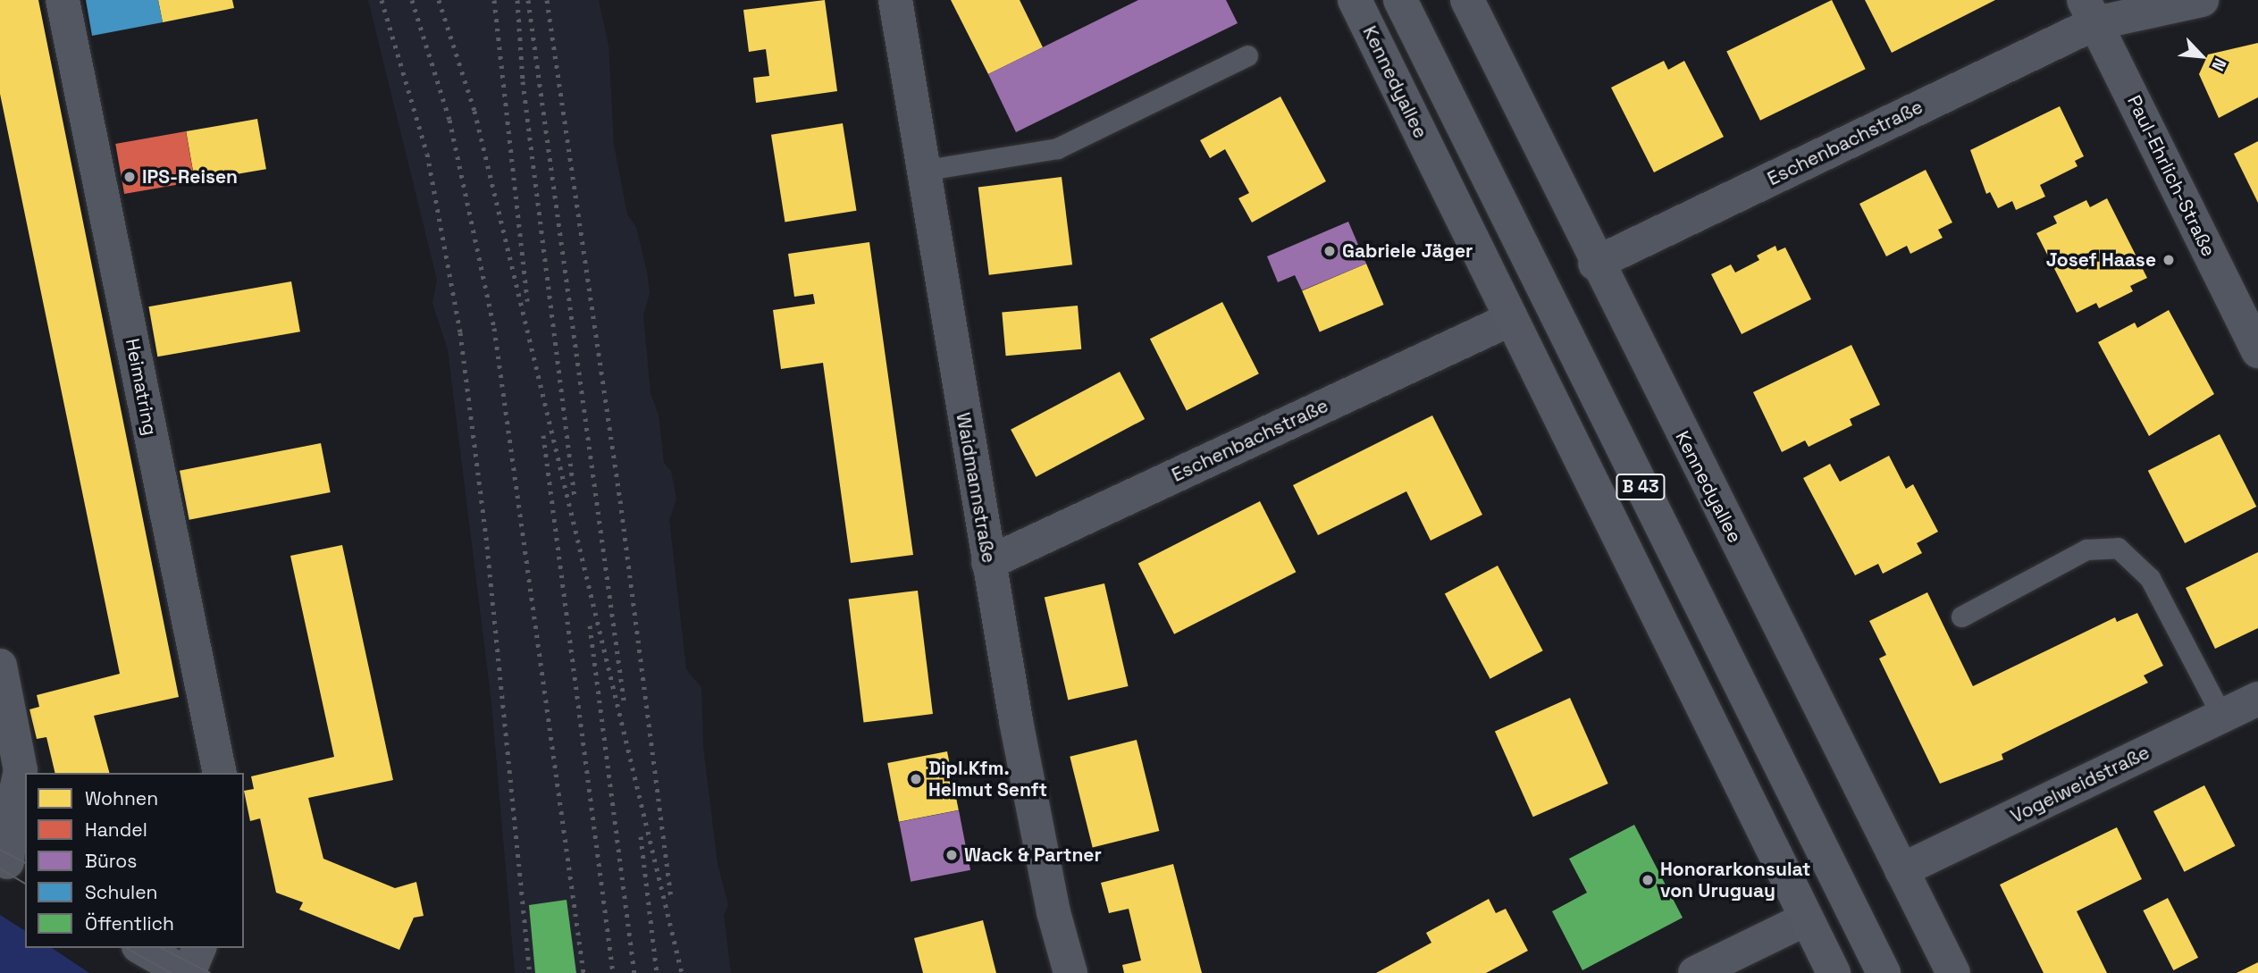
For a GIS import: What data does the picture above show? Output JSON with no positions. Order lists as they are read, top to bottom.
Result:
{
  "streets": {
    "main road": ["Kennedyallee", "B 43"],
    "street": [
      "Eschenbachstraße",
      "Paul-Ehrlich-Straße",
      "Heimatring",
      "Waidmannstraße",
      "Vogelweidstraße"
    ]
  },
  "crossings": [
    ["Kennedyallee", "Eschenbachstraße"],
    ["Kennedyallee", "Vogelweidstraße"],
    ["Eschenbachstraße", "Paul-Ehrlich-Straße"],
    ["Eschenbachstraße", "Waidmannstraße"]
  ],
  "places": [
    "IPS-Reisen",
    "Gabriele Jäger",
    "Josef Haase",
    "Dipl.Kfm. Helmut Senft",
    "Wack & Partner",
    "Honorarkonsulat von Uruguay"
  ],
  "legend": [
    "Wohnen",
    "Handel",
    "Büros",
    "Schulen",
    "Öffentlich"
  ],
  "north": "bottom right"
}
